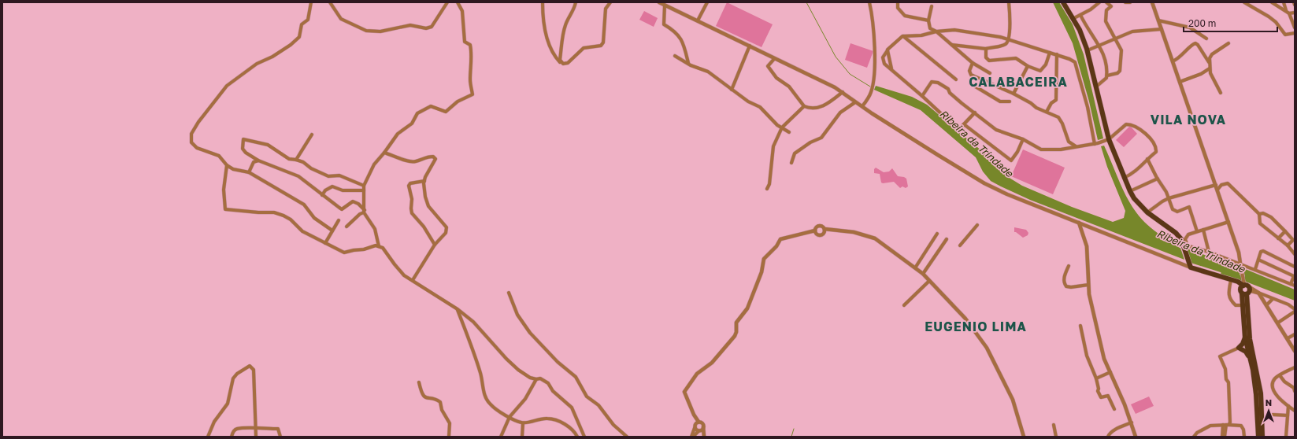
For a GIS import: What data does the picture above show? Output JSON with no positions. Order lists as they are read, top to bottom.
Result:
{
  "districts": ["CALABACEIRA", "VILA NOVA", "EUGENIO LIMA"],
  "water": ["Ribeira da Trindade"],
  "scale_bar": "200 m",
  "north": "top"
}
